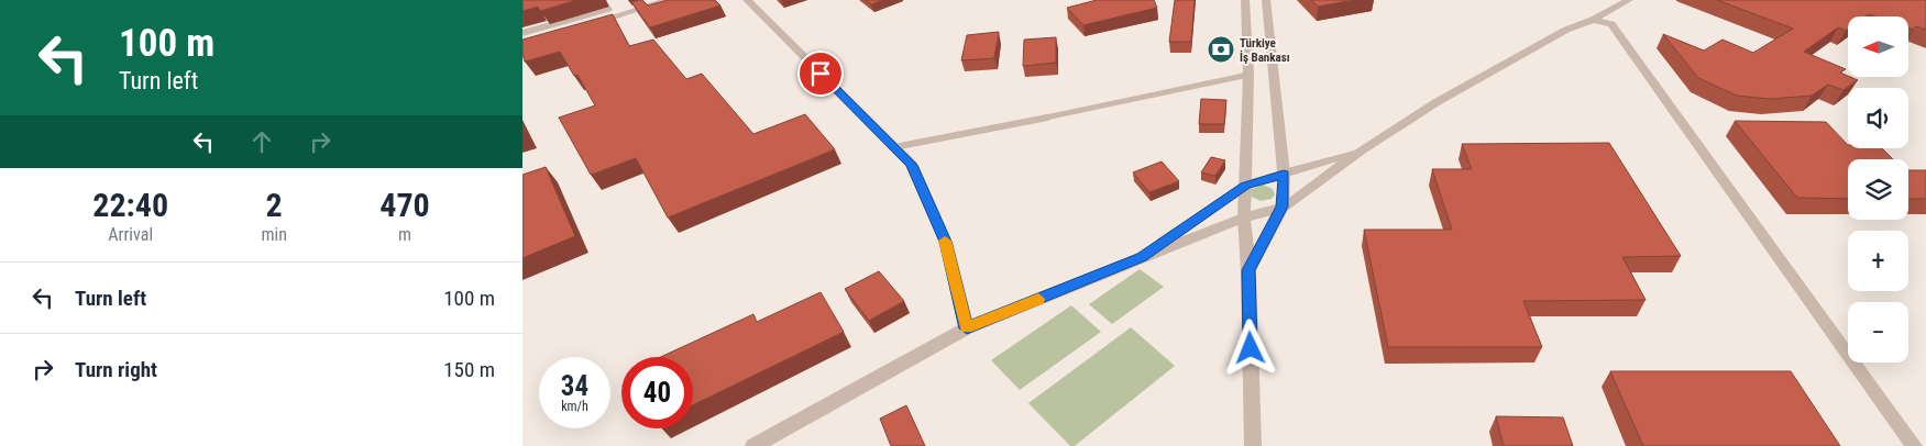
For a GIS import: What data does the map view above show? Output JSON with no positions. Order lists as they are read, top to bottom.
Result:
{
  "places": {
    "bank": ["Türkiye İş Bankası"]
  },
  "north": "left",
  "page": {
    "turn": ["100 m", "Turn left"],
    "map_buttons": ["+", "−"],
    "eta": [
      "22:40",
      "Arrival",
      "2",
      "min",
      "470",
      "m"
    ],
    "list": [
      {
        "name": "Turn left",
        "value": "100 m"
      },
      {
        "name": "Turn right",
        "value": "150 m"
      }
    ],
    "speed": "34 km/h",
    "limit": "40"
  }
}
